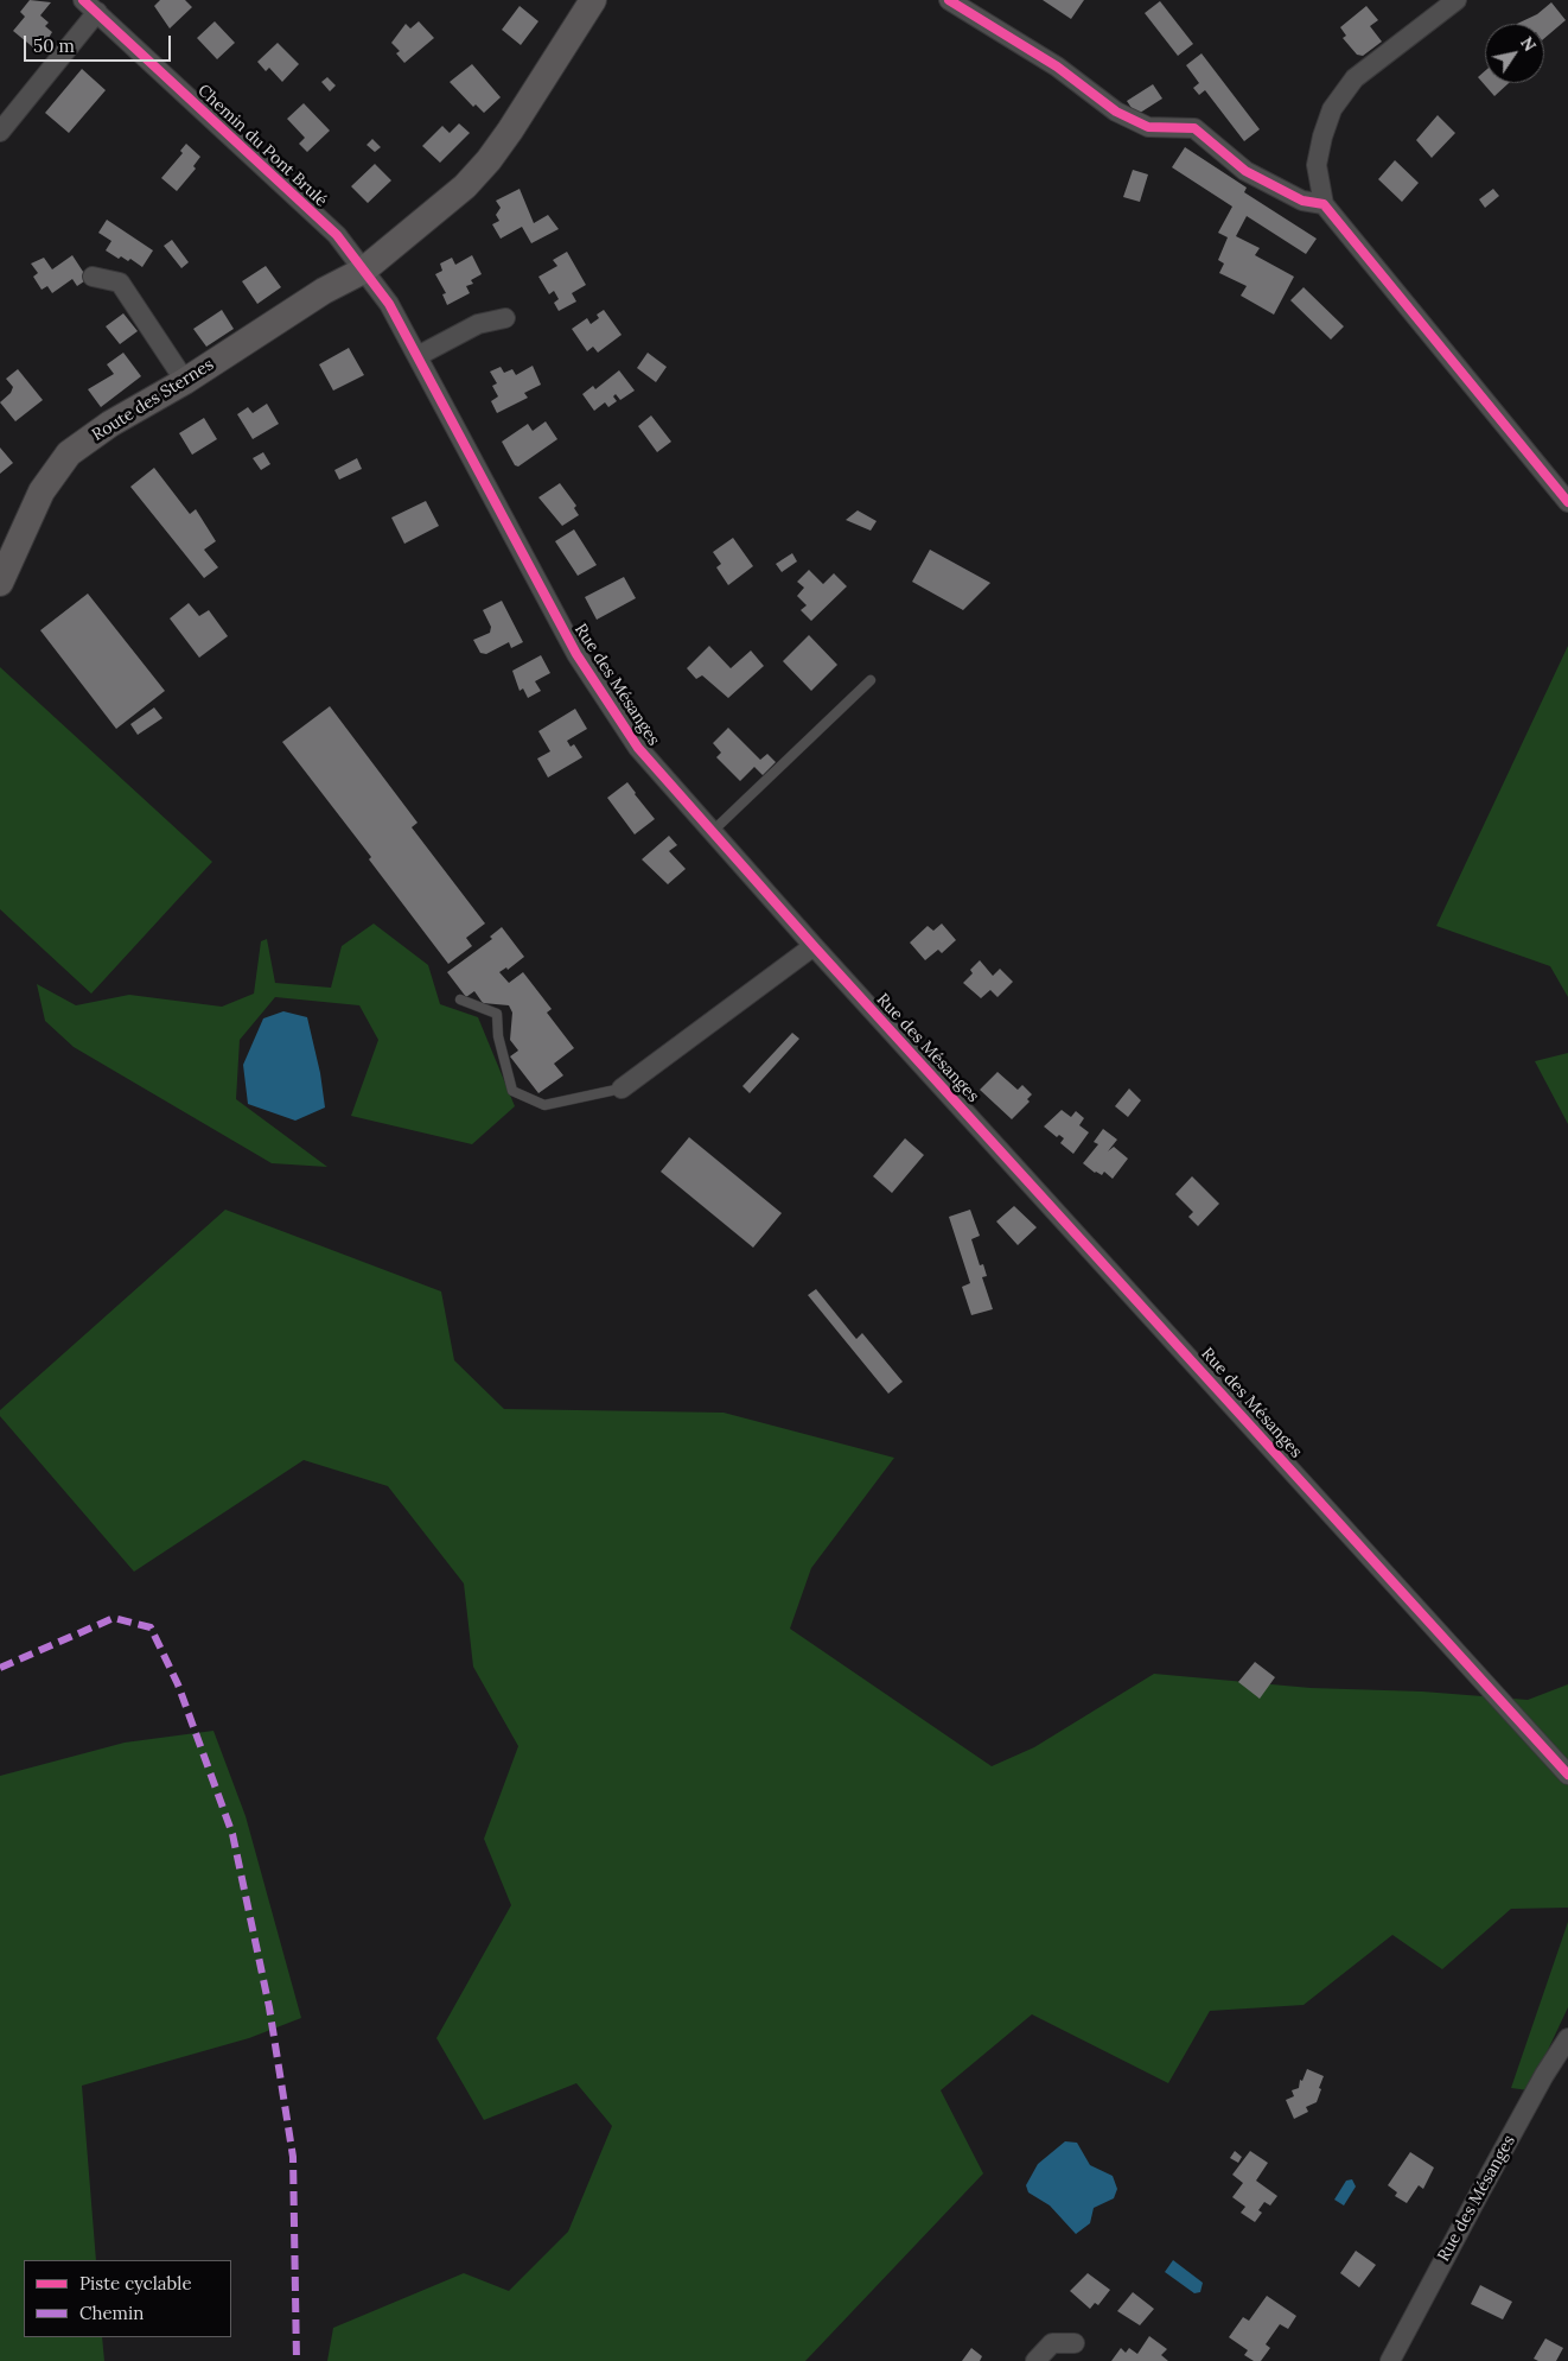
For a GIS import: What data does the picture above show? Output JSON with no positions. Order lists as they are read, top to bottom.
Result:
{
  "streets": {
    "street": ["Chemin du Pont Brulé", "Route des Sternes", "Rue des Mésanges"]
  },
  "crossings": [
    ["Chemin du Pont Brulé", "Route des Sternes"],
    ["Chemin du Pont Brulé", "Rue des Mésanges"],
    ["Route des Sternes", "Rue des Mésanges"]
  ],
  "legend": ["Piste cyclable", "Chemin"],
  "scale_bar": "50 m",
  "north": "top right"
}
